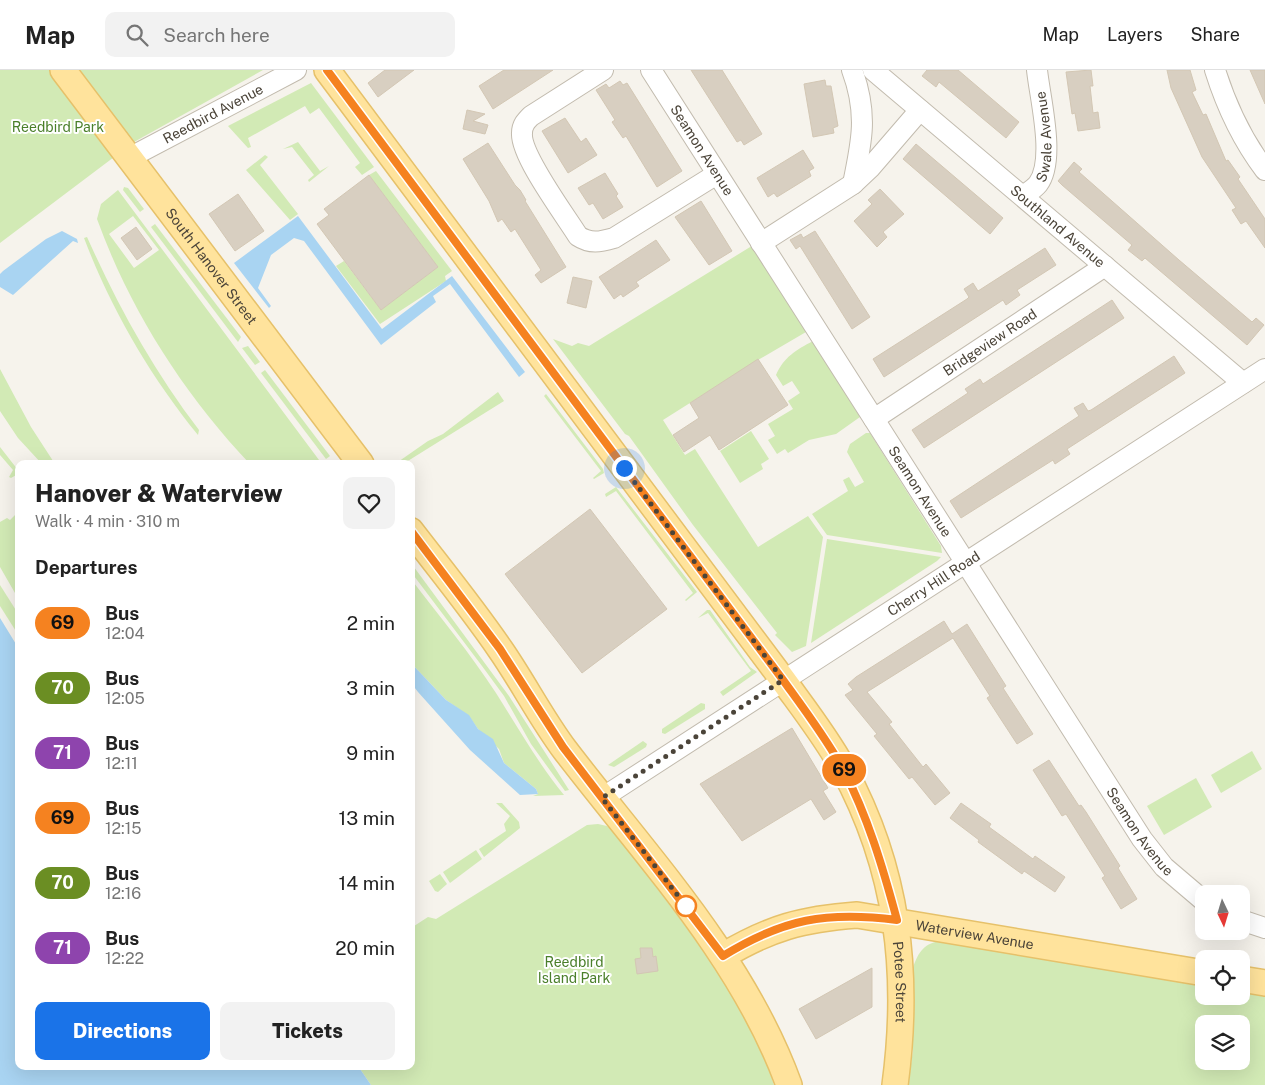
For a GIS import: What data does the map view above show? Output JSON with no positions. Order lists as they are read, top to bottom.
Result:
{
  "streets": {
    "main road": ["South Hanover Street", "Waterview Avenue", "Potee Street"],
    "street": [
      "Reedbird Avenue",
      "Swale Avenue",
      "Seamon Avenue",
      "Southland Avenue",
      "Bridgeview Road",
      "Cherry Hill Road"
    ]
  },
  "crossings": [
    ["Reedbird Avenue", "South Hanover Street"],
    ["Swale Avenue", "Southland Avenue"],
    ["Seamon Avenue", "Bridgeview Road"],
    ["Seamon Avenue", "Cherry Hill Road"],
    ["Southland Avenue", "Bridgeview Road"],
    ["Southland Avenue", "Cherry Hill Road"],
    ["Cherry Hill Road", "Potee Street"],
    ["Waterview Avenue", "Potee Street"]
  ],
  "parks": ["Reedbird Park", "Reedbird Island Park"],
  "lines": ["bus line 69"],
  "north": "bottom",
  "page": {
    "header": "Map",
    "search": "Search here",
    "nav": ["Map", "Layers", "Share"],
    "on_map": "69",
    "heading": [
      ["Hanover & Waterview", "Walk · 4 min · 310 m"],
      "Departures"
    ],
    "list": [
      {
        "mark": "69",
        "name": "Bus",
        "note": "12:04",
        "value": "2 min"
      },
      {
        "mark": "70",
        "name": "Bus",
        "note": "12:05",
        "value": "3 min"
      },
      {
        "mark": "71",
        "name": "Bus",
        "note": "12:11",
        "value": "9 min"
      },
      {
        "mark": "69",
        "name": "Bus",
        "note": "12:15",
        "value": "13 min"
      },
      {
        "mark": "70",
        "name": "Bus",
        "note": "12:16",
        "value": "14 min"
      },
      {
        "mark": "71",
        "name": "Bus",
        "note": "12:22",
        "value": "20 min"
      }
    ],
    "buttons": ["Directions", "Tickets"]
  }
}
